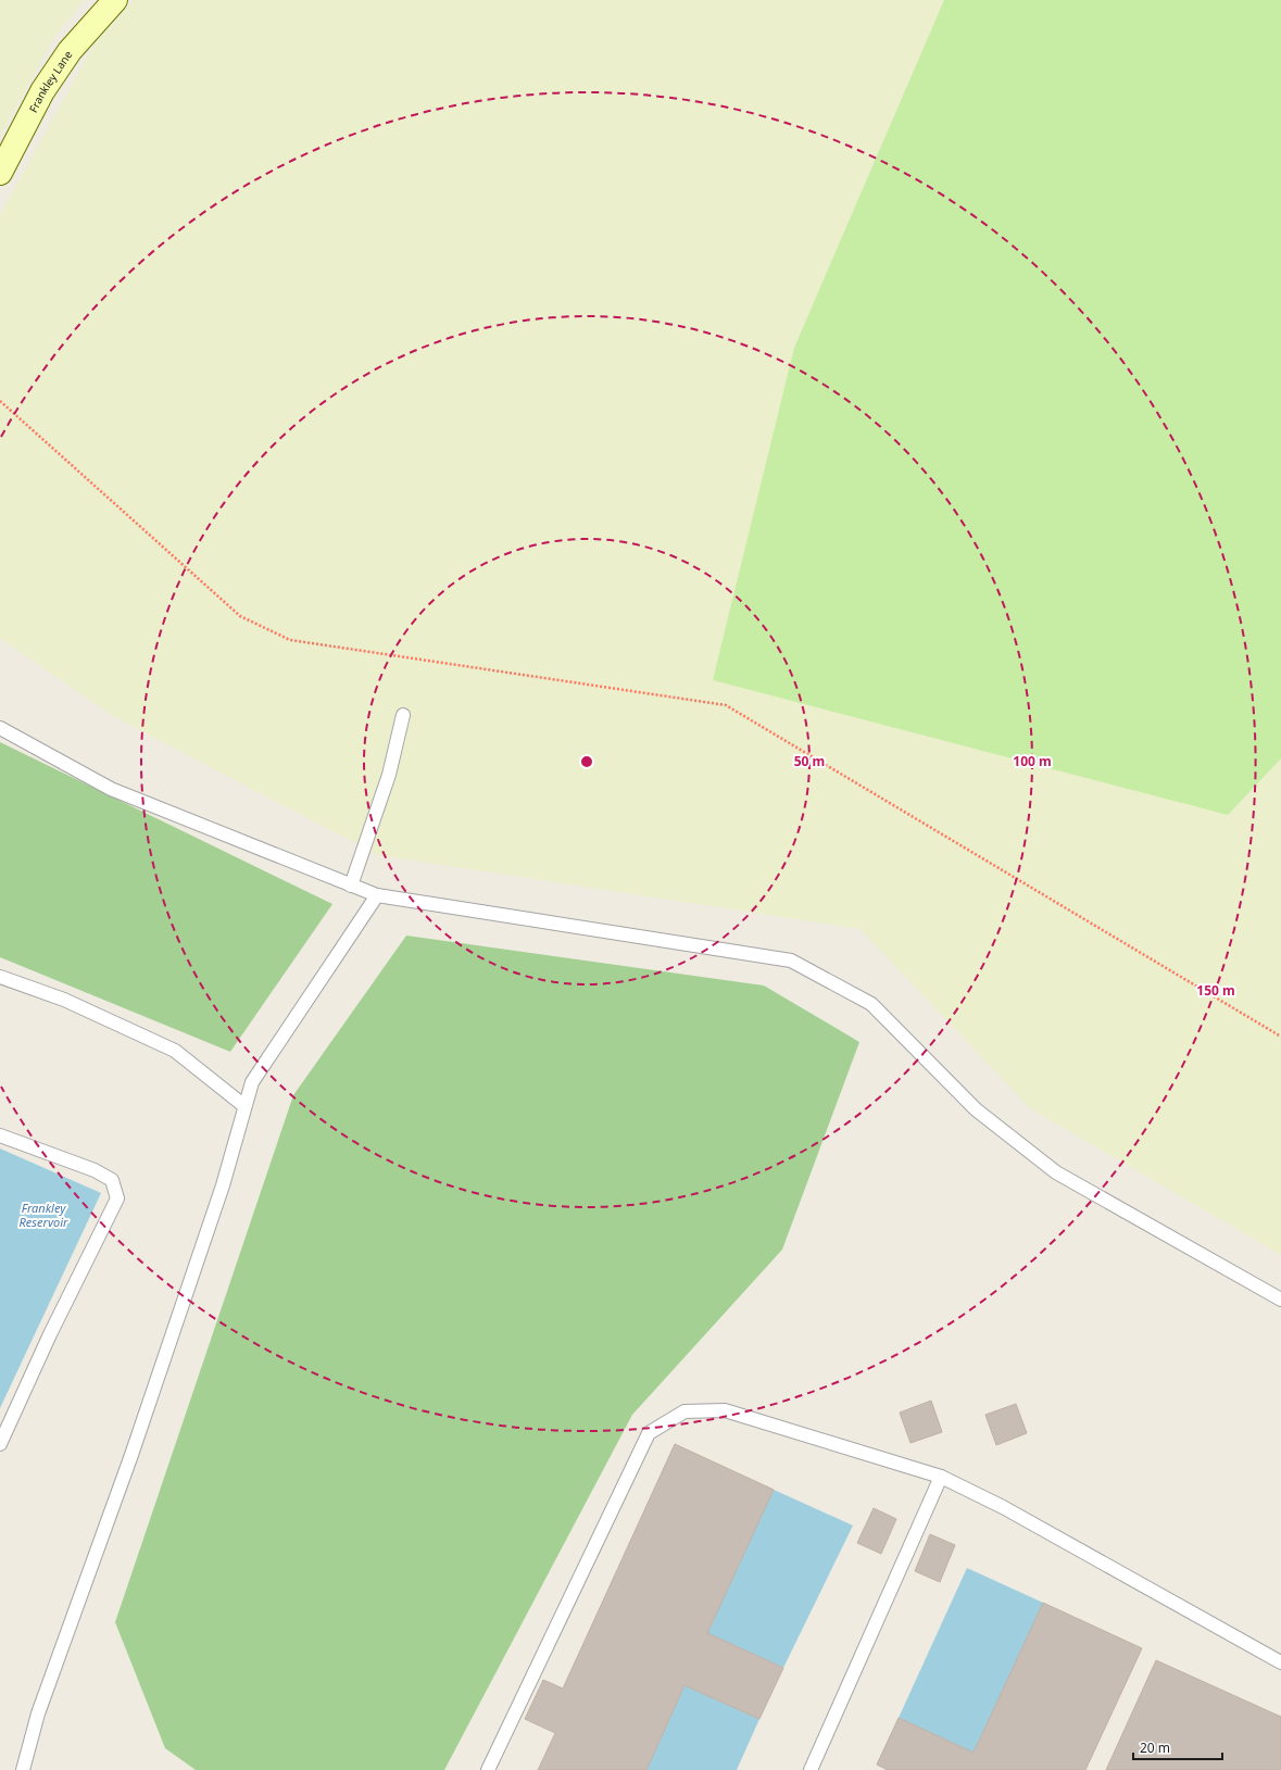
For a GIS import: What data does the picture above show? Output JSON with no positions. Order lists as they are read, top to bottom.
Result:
{
  "streets": {
    "street": ["Frankley Lane"]
  },
  "water": ["Frankley Reservoir"],
  "scale_bar": "20 m",
  "rings": ["50 m", "100 m", "150 m"]
}
